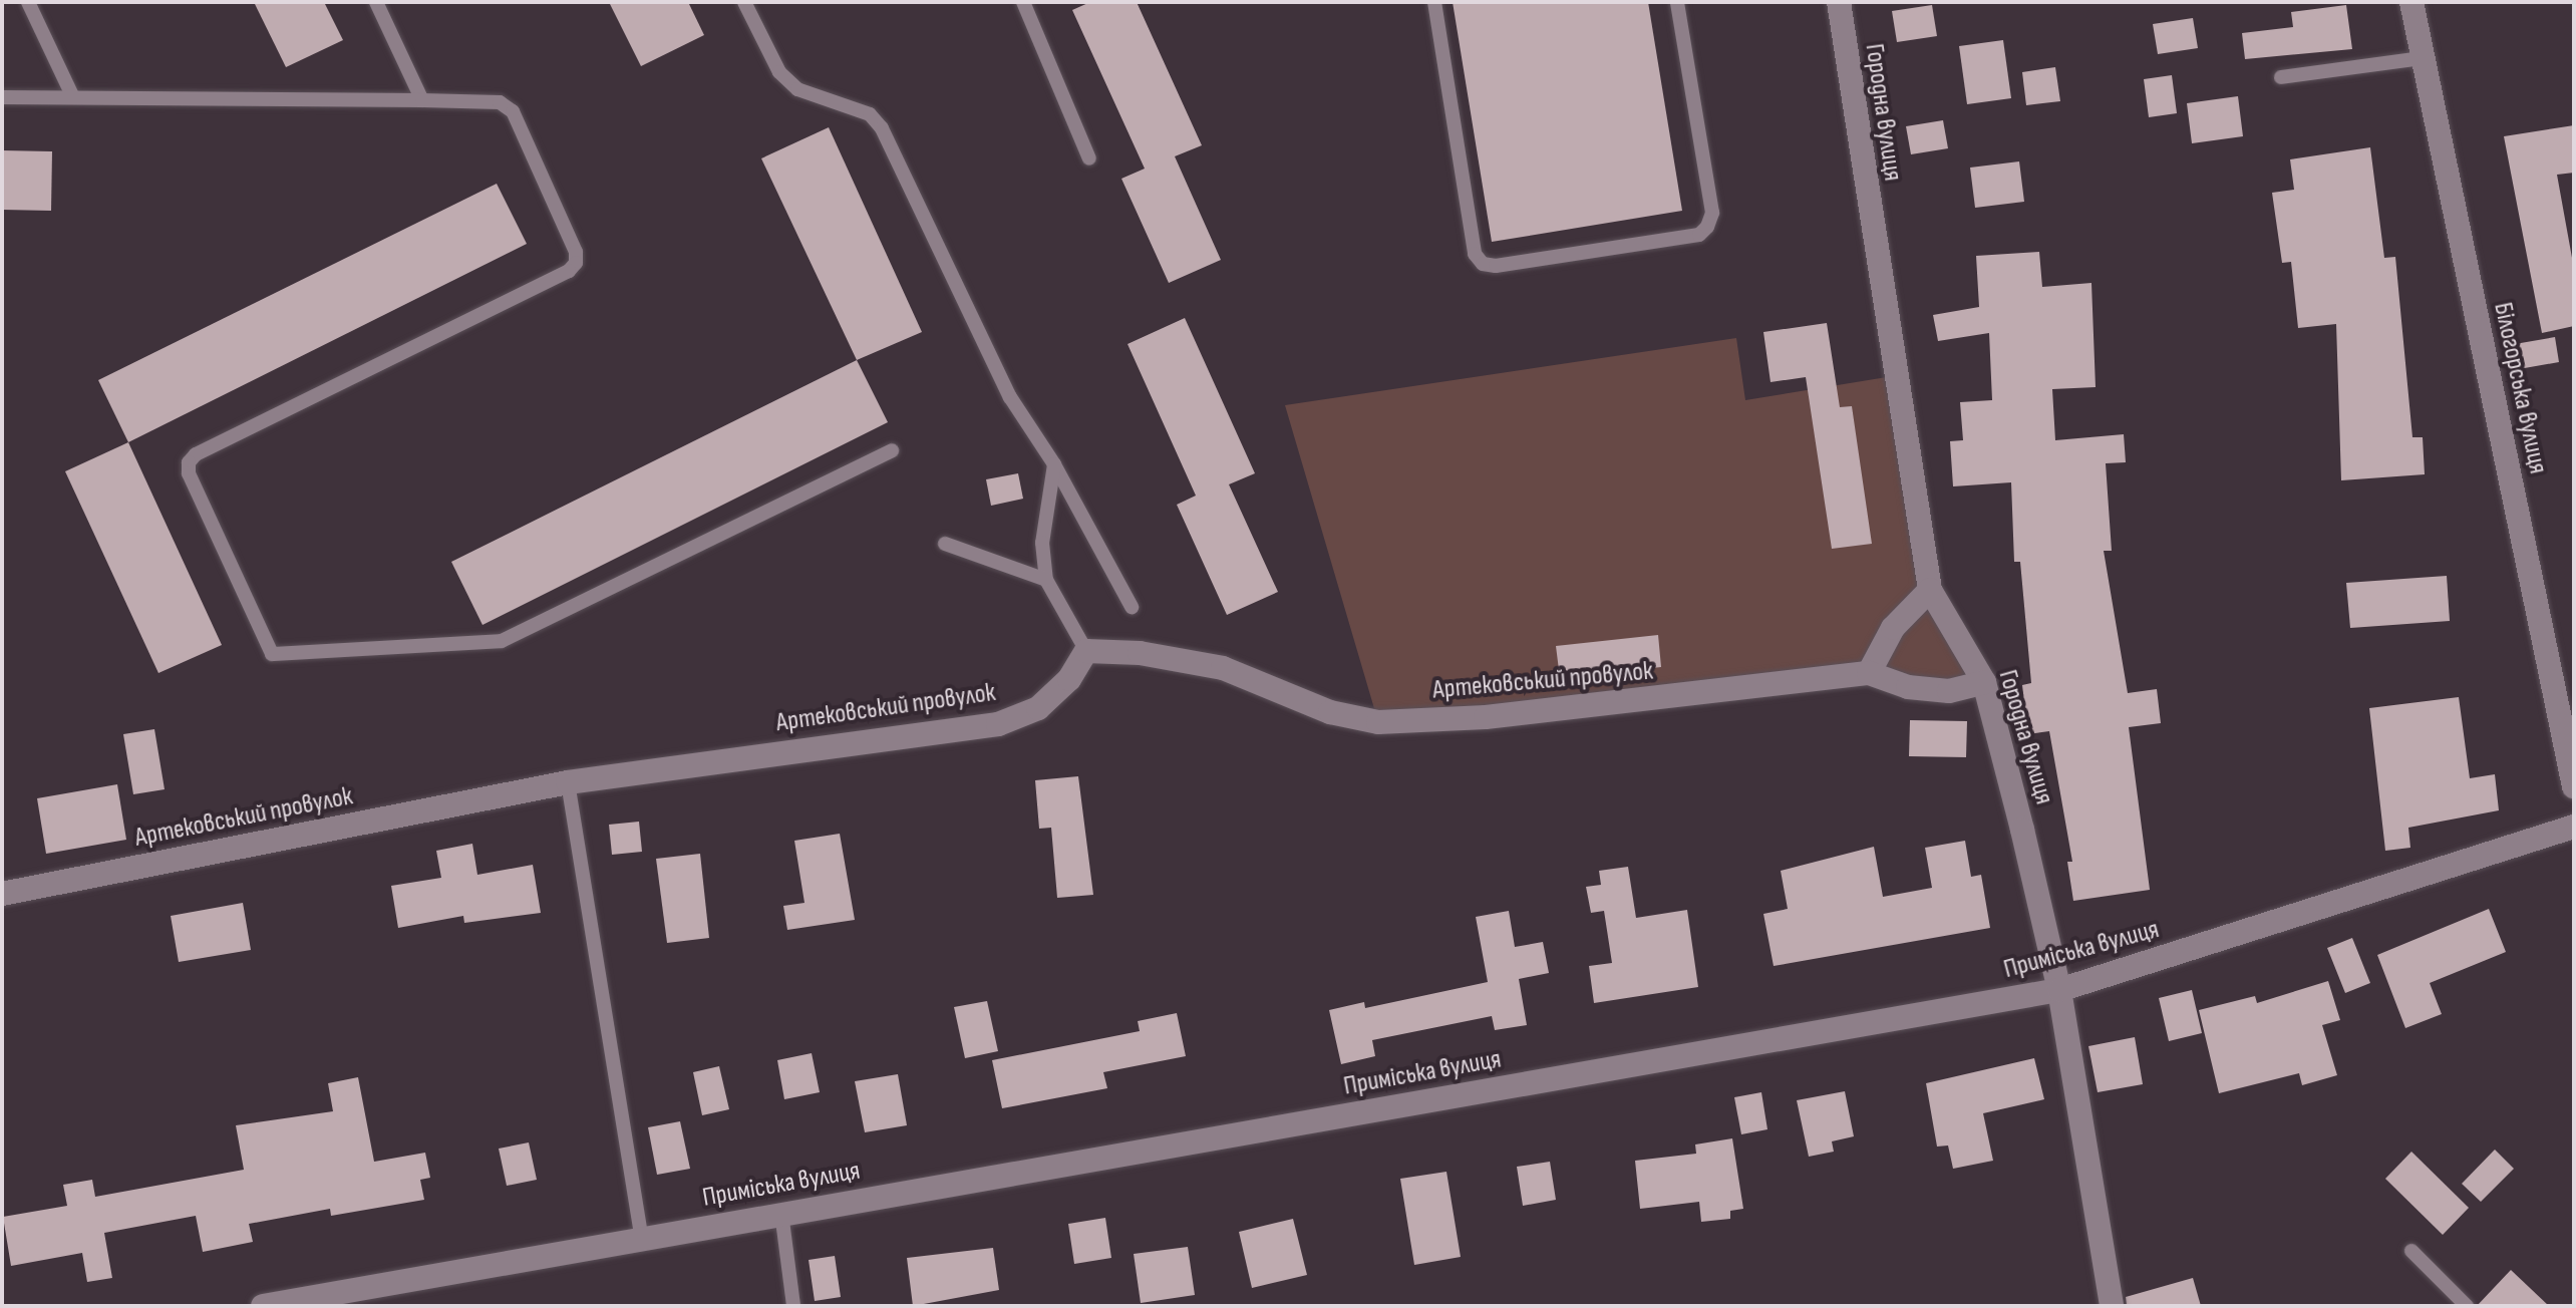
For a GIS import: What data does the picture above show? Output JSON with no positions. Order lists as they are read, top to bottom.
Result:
{
  "streets": {
    "street": [
      "Городна вулиця",
      "Білогорська вулиця",
      "Артековський провулок",
      "Приміська вулиця"
    ]
  },
  "crossings": [
    ["Городна вулиця", "Артековський провулок"],
    ["Городна вулиця", "Приміська вулиця"]
  ]
}
